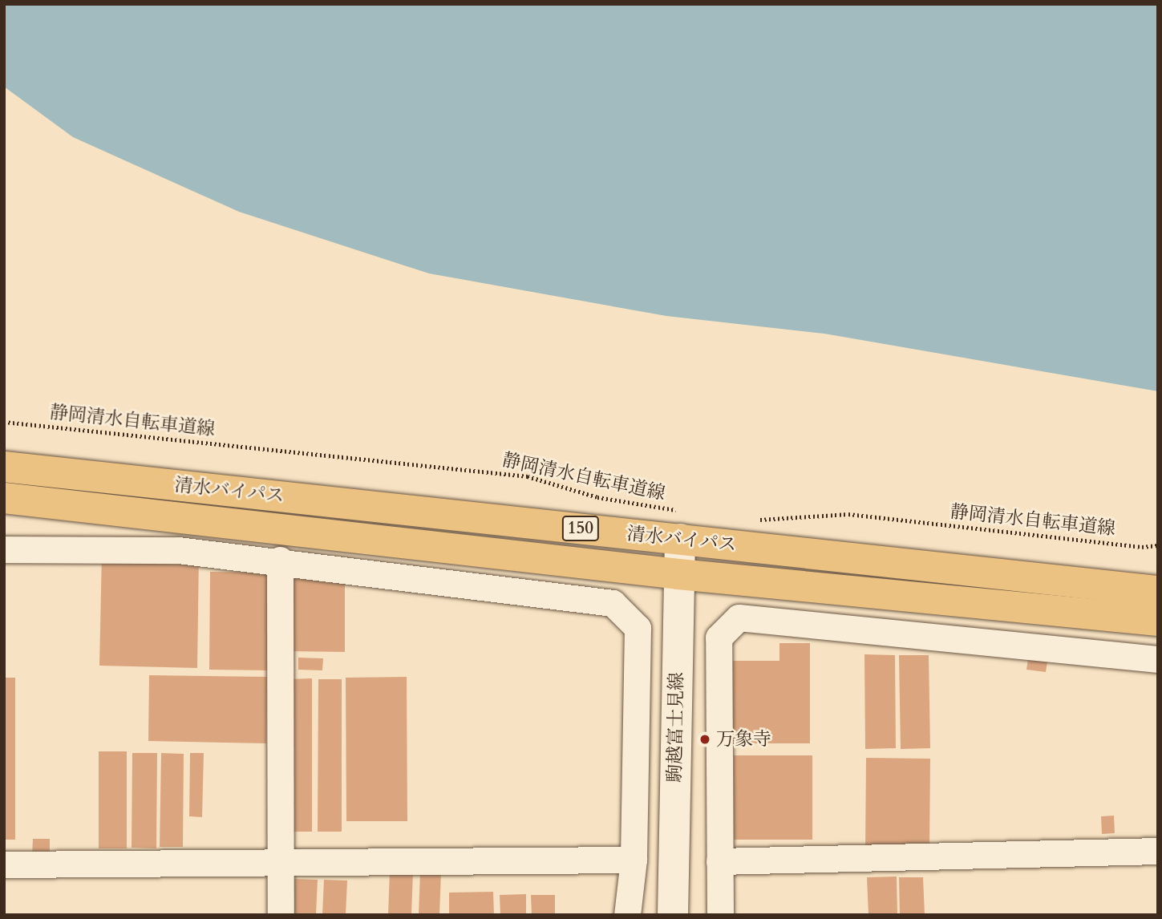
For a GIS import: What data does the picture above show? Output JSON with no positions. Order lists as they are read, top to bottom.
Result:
{
  "streets": {
    "highway": ["清水バイパス", "150"],
    "main road": ["駒越富士見線"],
    "path": ["静岡清水自転車道線"]
  },
  "crossings": [
    ["静岡清水自転車道線", "清水バイパス"],
    ["静岡清水自転車道線", "駒越富士見線"],
    ["清水バイパス", "駒越富士見線"]
  ],
  "places": ["万象寺"]
}
